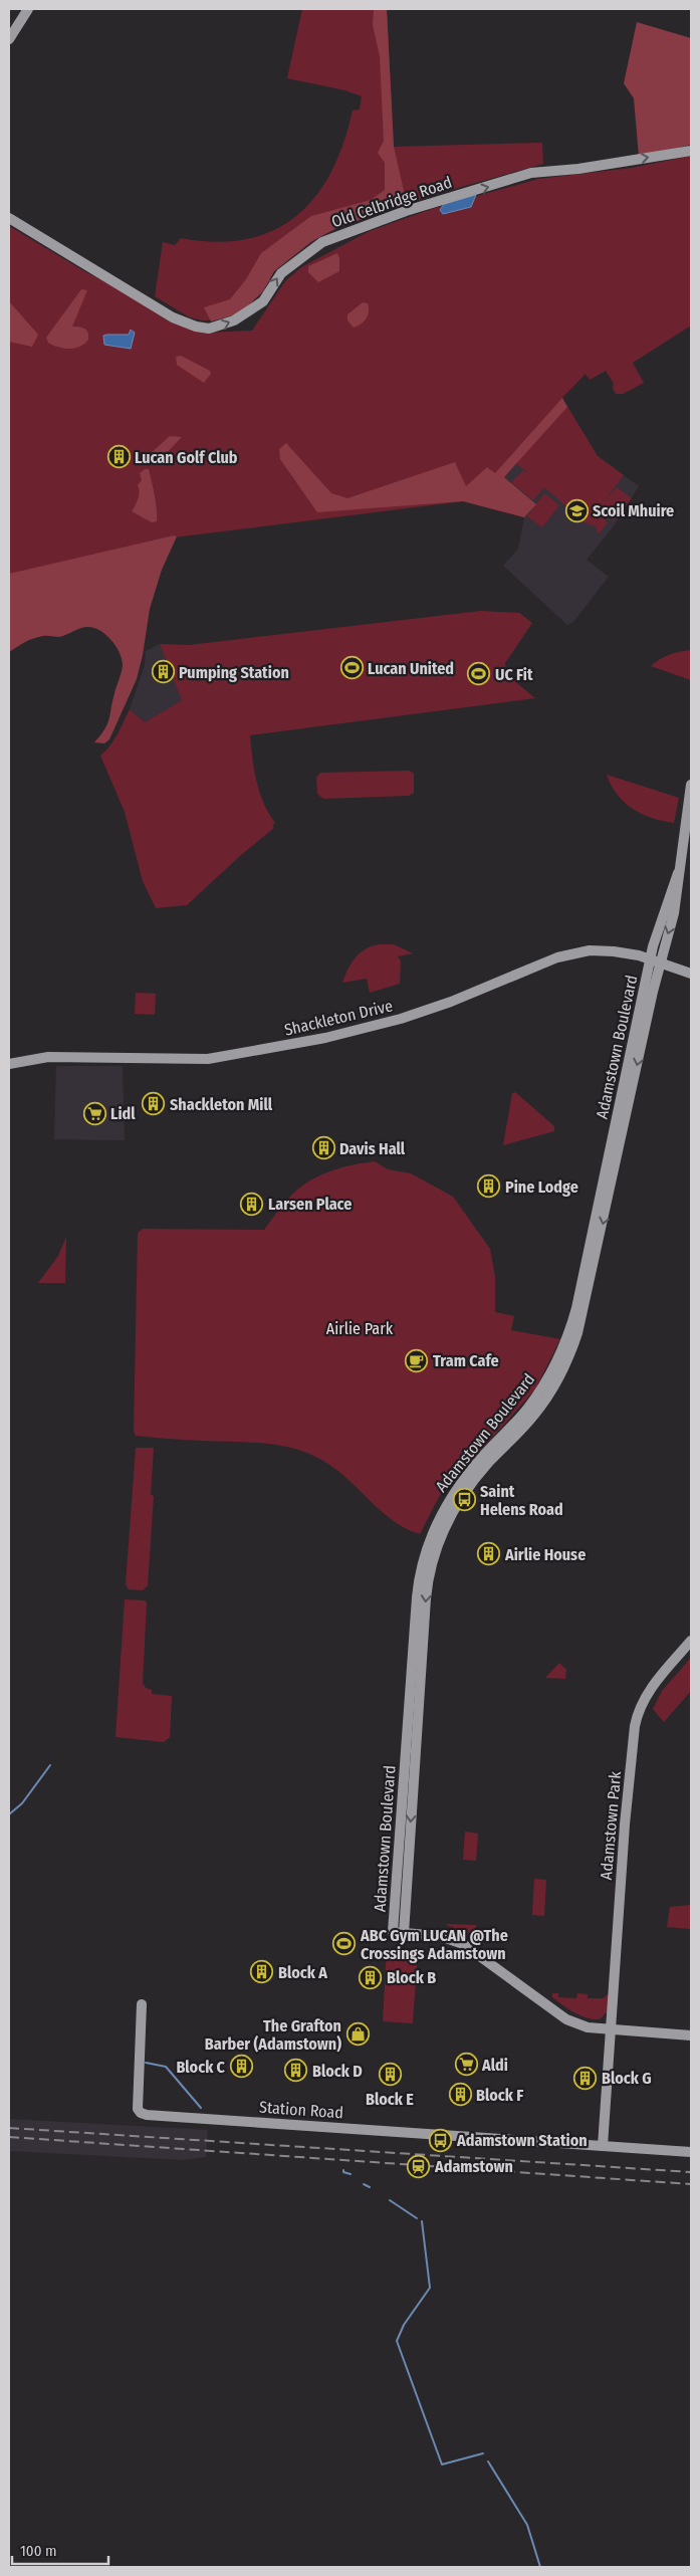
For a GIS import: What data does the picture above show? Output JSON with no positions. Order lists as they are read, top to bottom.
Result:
{
  "streets": {
    "street": [
      "Old Celbridge Road",
      "Shackleton Drive",
      "Adamstown Boulevard",
      "Adamstown Park",
      "Station Road"
    ]
  },
  "crossings": [
    ["Shackleton Drive", "Adamstown Boulevard"],
    ["Adamstown Park", "Station Road"]
  ],
  "one_way": ["Old Celbridge Road"],
  "parks": ["Airlie Park"],
  "places": {
    "building": [
      "Lucan Golf Club",
      "Pumping Station",
      "Shackleton Mill",
      "Davis Hall",
      "Pine Lodge",
      "Larsen Place",
      "Airlie House",
      "Block A",
      "Block B",
      "Block C",
      "Block D",
      "Block E",
      "Block G",
      "Block F"
    ],
    "school or university": ["Scoil Mhuire"],
    "sports": ["Lucan United", "UC Fit", "ABC Gym LUCAN @The Crossings Adamstown"],
    "supermarket": ["Lidl", "Aldi"],
    "cafe": ["Tram Cafe"],
    "bus stop": ["Saint Helens Road", "Adamstown Station"],
    "shop": ["The Grafton Barber (Adamstown)"],
    "station": ["Adamstown"]
  },
  "scale_bar": "100 m"
}
